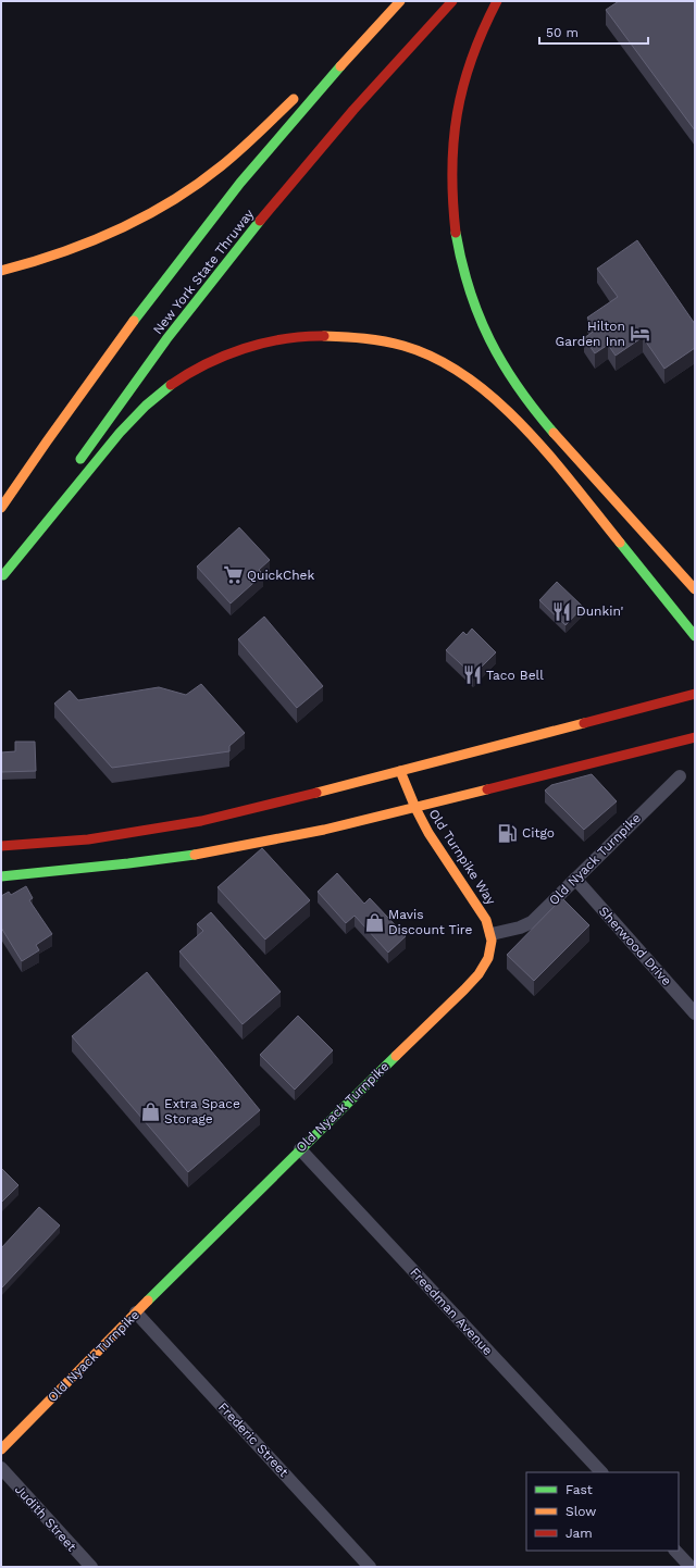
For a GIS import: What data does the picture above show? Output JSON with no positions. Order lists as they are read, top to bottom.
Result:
{
  "streets": {
    "main road": ["New York State Thruway", "Old Turnpike Way", "Old Nyack Turnpike"],
    "street": [
      "Sherwood Drive",
      "Freedman Avenue",
      "Frederic Street",
      "Judith Street"
    ]
  },
  "crossings": [
    ["Old Turnpike Way", "Old Nyack Turnpike"],
    ["Old Nyack Turnpike", "Sherwood Drive"],
    ["Old Nyack Turnpike", "Freedman Avenue"],
    ["Old Nyack Turnpike", "Frederic Street"]
  ],
  "places": {
    "hotel": ["Hilton Garden Inn"],
    "supermarket": ["QuickChek"],
    "restaurant": ["Dunkin'", "Taco Bell"],
    "fuel station": ["Citgo"],
    "shop": ["Mavis Discount Tire", "Extra Space Storage"]
  },
  "legend": ["Fast", "Slow", "Jam"],
  "scale_bar": "50 m"
}
